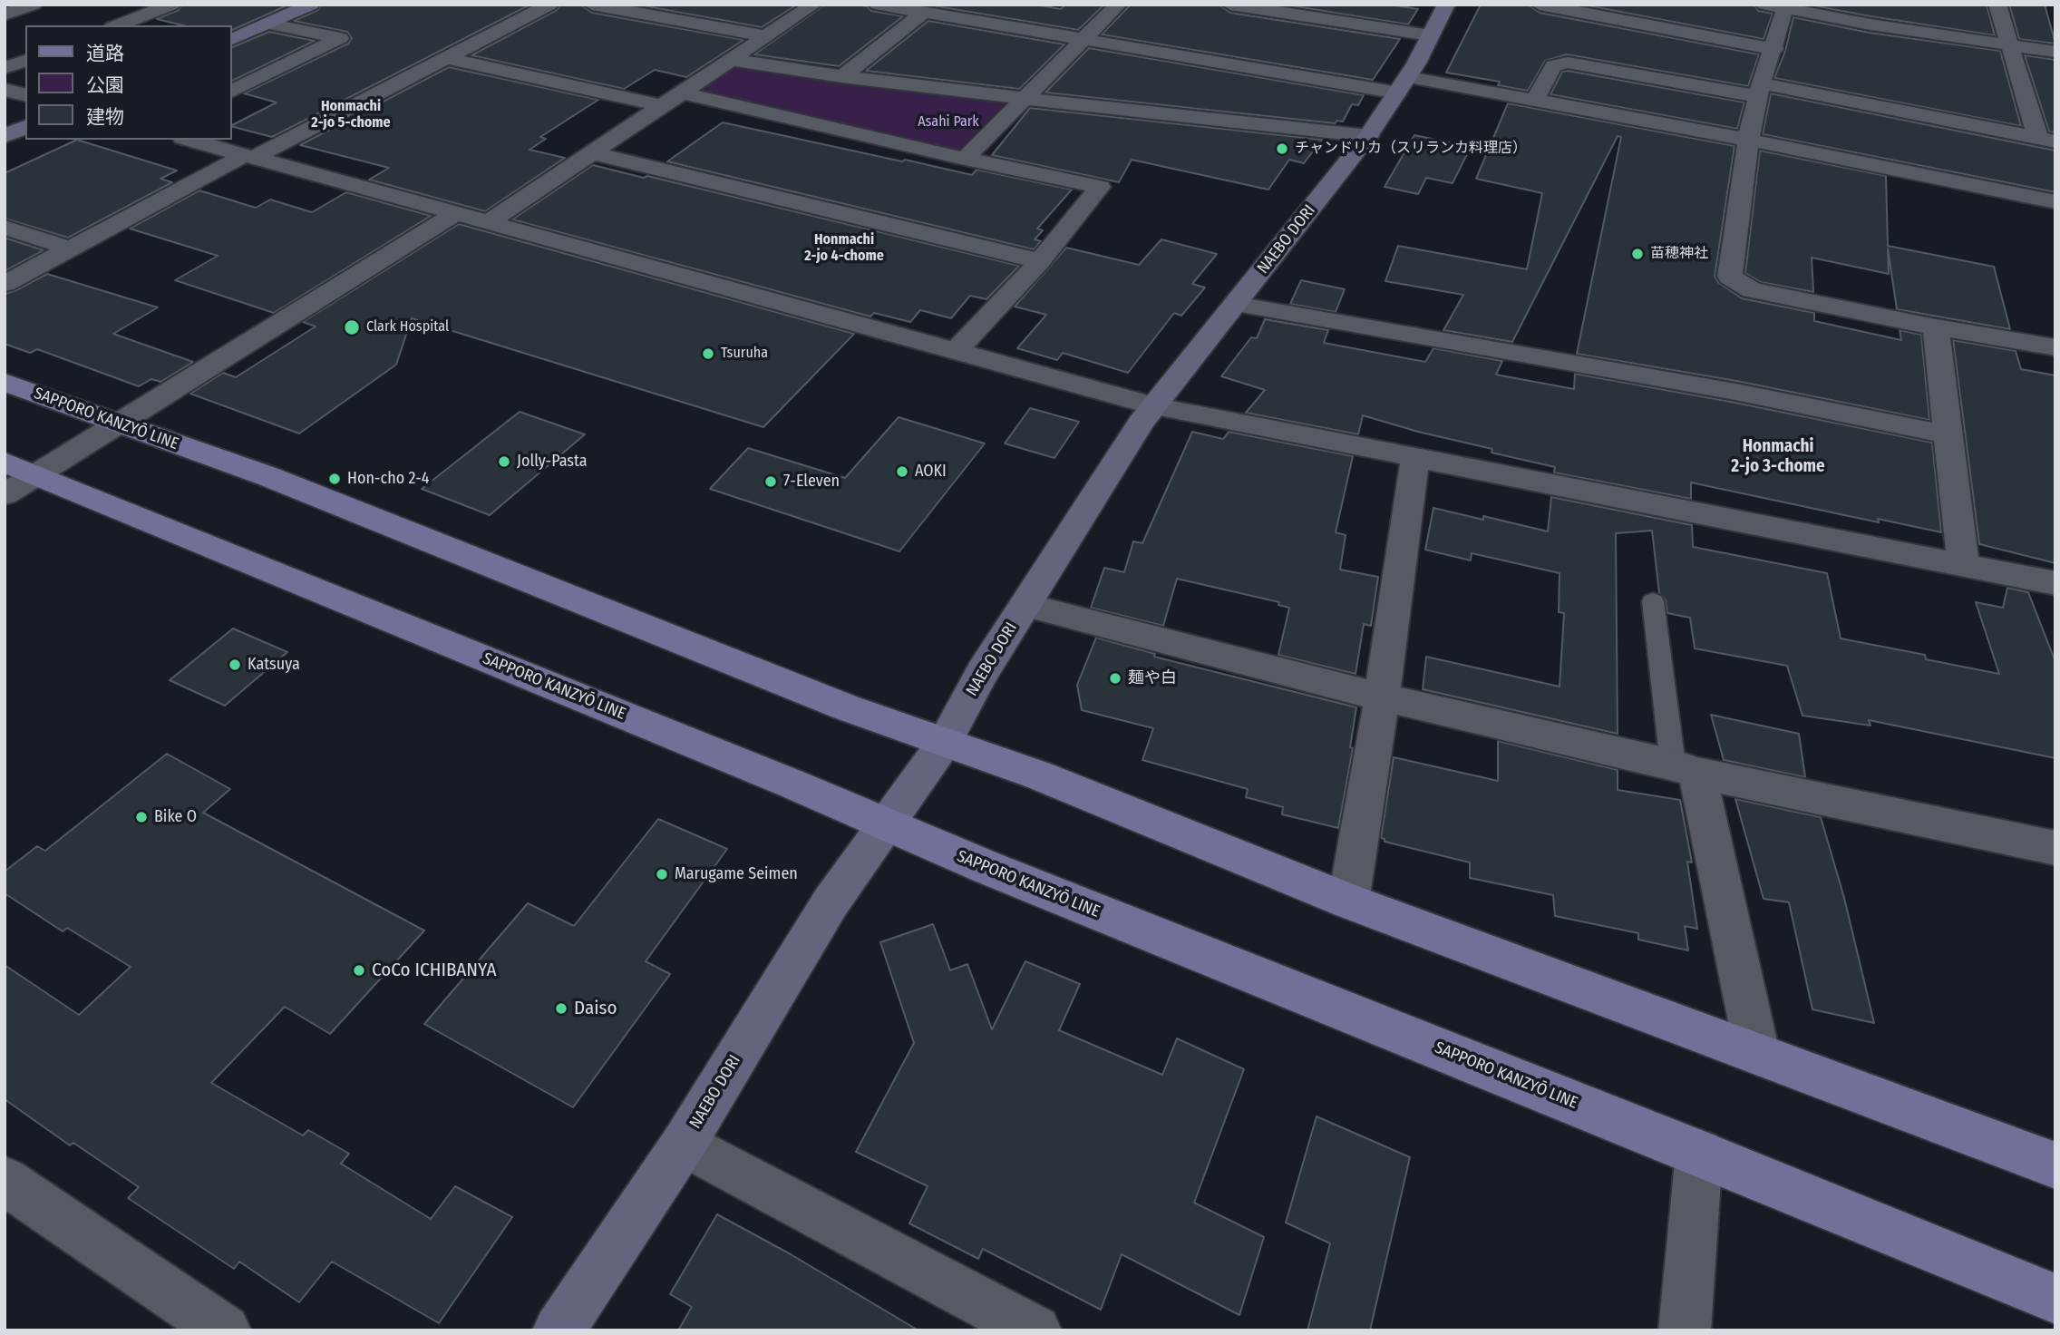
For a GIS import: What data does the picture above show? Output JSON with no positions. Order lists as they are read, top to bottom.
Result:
{
  "streets": {
    "main road": ["SAPPORO KANZYŌ LINE"],
    "street": ["NAEBO DORI"]
  },
  "crossings": [
    ["NAEBO DORI", "SAPPORO KANZYŌ LINE"]
  ],
  "districts": ["Honmachi 2-jo 5-chome", "Honmachi 2-jo 4-chome", "Honmachi 2-jo 3-chome"],
  "parks": ["Asahi Park"],
  "places": [
    "チャンドリカ（スリランカ料理店）",
    "苗穂神社",
    "Clark Hospital",
    "Tsuruha",
    "Jolly-Pasta",
    "AOKI",
    "Hon-cho 2-4",
    "7-Eleven",
    "Katsuya",
    "麺や白",
    "Bike O",
    "Marugame Seimen",
    "CoCo ICHIBANYA",
    "Daiso"
  ],
  "legend": ["道路", "公園", "建物"]
}
